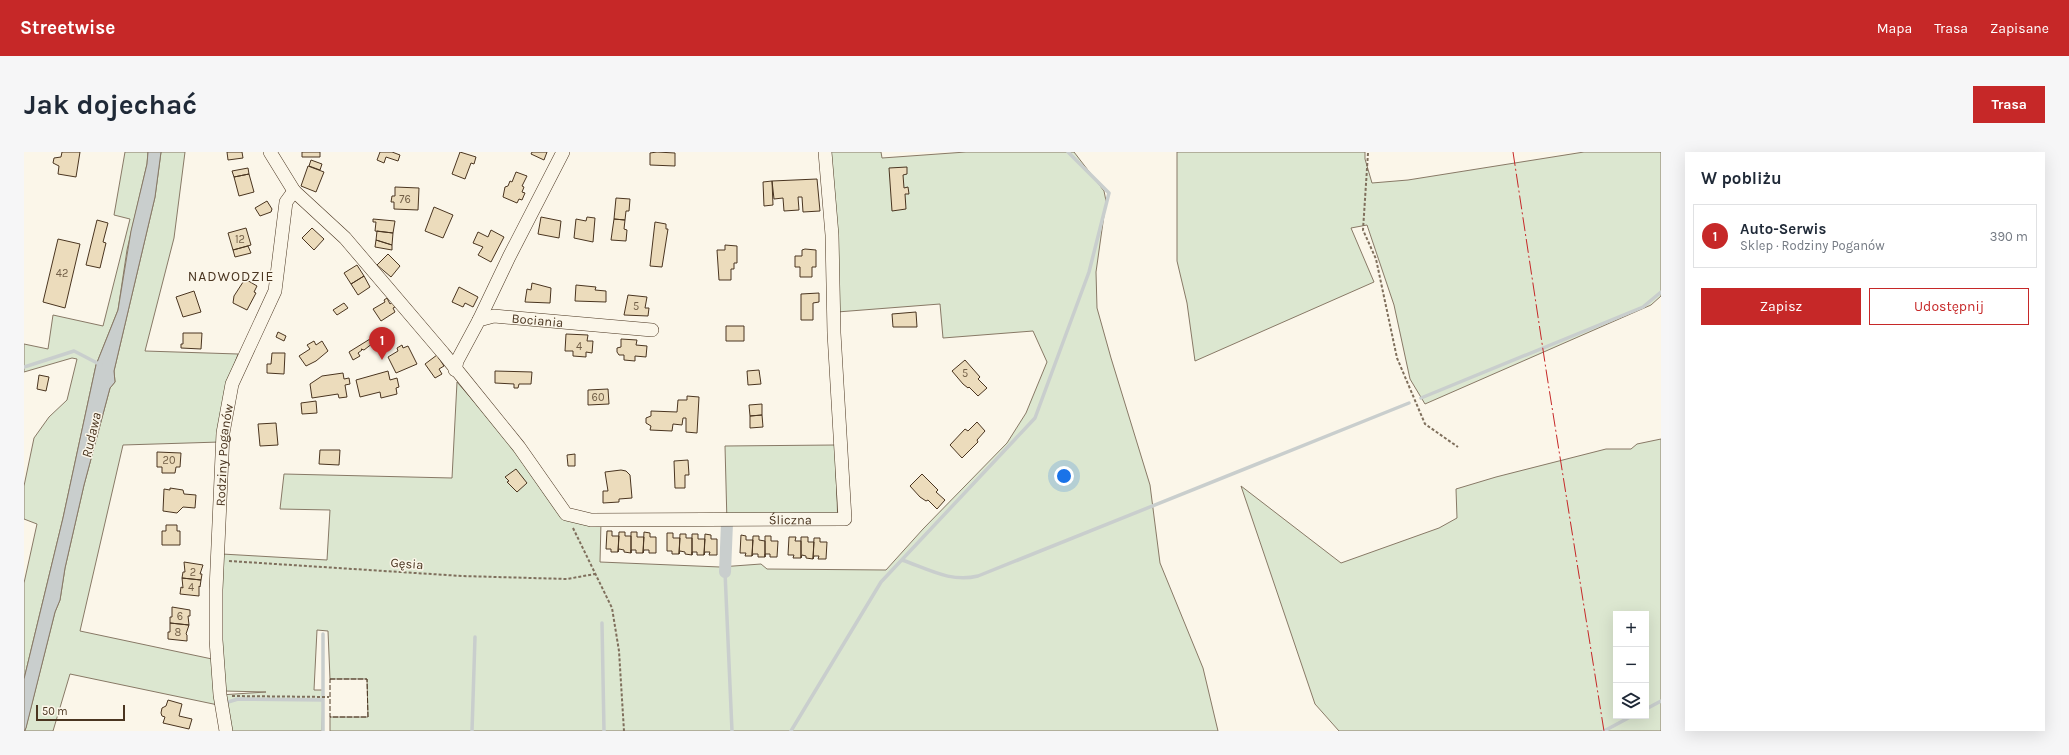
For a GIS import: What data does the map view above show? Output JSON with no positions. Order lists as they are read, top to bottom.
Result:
{
  "streets": {
    "street": ["Bociania", "Rodziny Poganów", "Śliczna"],
    "path": ["Gęsia"]
  },
  "crossings": [
    ["Rodziny Poganów", "Gęsia"]
  ],
  "districts": ["NADWODZIE"],
  "water": ["Rudawa"],
  "house_numbers": [
    "76",
    "12",
    "42",
    "5",
    "4",
    "5",
    "60",
    "20",
    "2",
    "4",
    "6",
    "8"
  ],
  "scale_bar": "50 m",
  "page": {
    "header": "Streetwise",
    "nav": ["Mapa", "Trasa", "Zapisane"],
    "buttons": [
      "Trasa",
      ["Zapisz", "Udostępnij"]
    ],
    "title": "Jak dojechać",
    "heading": "W pobliżu",
    "list": [
      {
        "mark": "1",
        "name": "Auto-Serwis",
        "note": "Sklep · Rodziny Poganów",
        "value": "390 m"
      }
    ],
    "pins": "1",
    "map_buttons": ["+", "−"],
    "scale": "50 m"
  }
}
